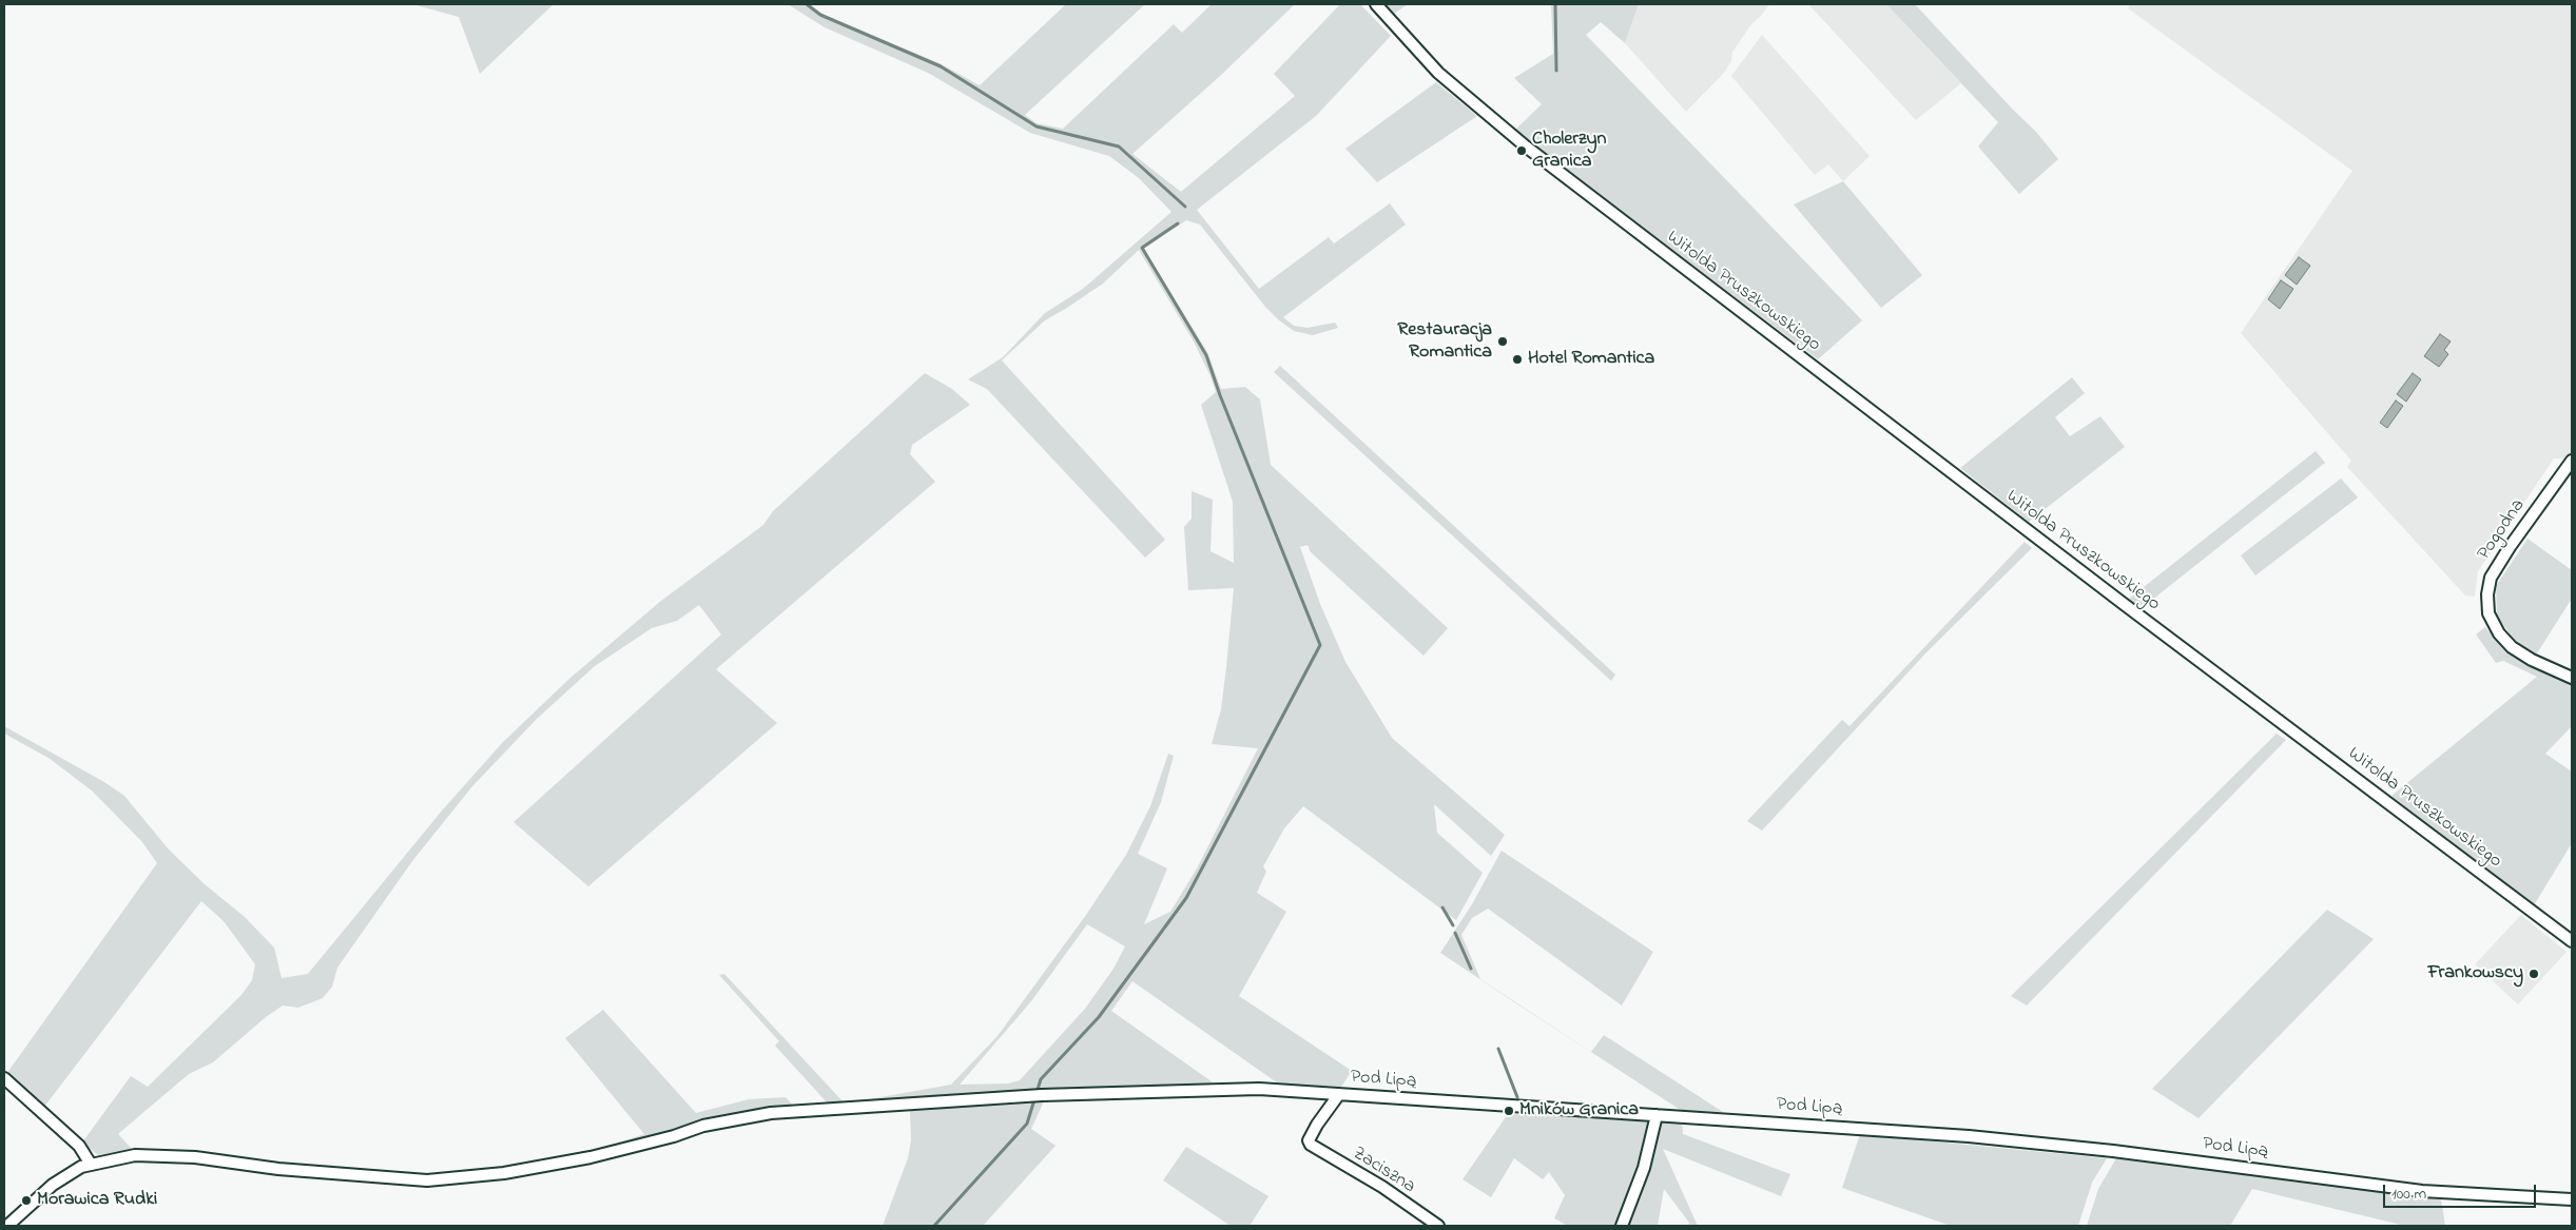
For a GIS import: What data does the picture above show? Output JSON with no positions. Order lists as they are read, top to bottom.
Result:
{
  "streets": {
    "street": [
      "Witolda Pruszkowskiego",
      "Pogodna",
      "Pod Lipą",
      "Zaciszna"
    ]
  },
  "crossings": [
    ["Pod Lipą", "Zaciszna"]
  ],
  "places": [
    "Cholerzyn Granica",
    "Restauracja Romantica",
    "Hotel Romantica",
    "Frankowscy",
    "Mników Granica",
    "Morawica Rudki"
  ],
  "scale_bar": "100 m"
}
